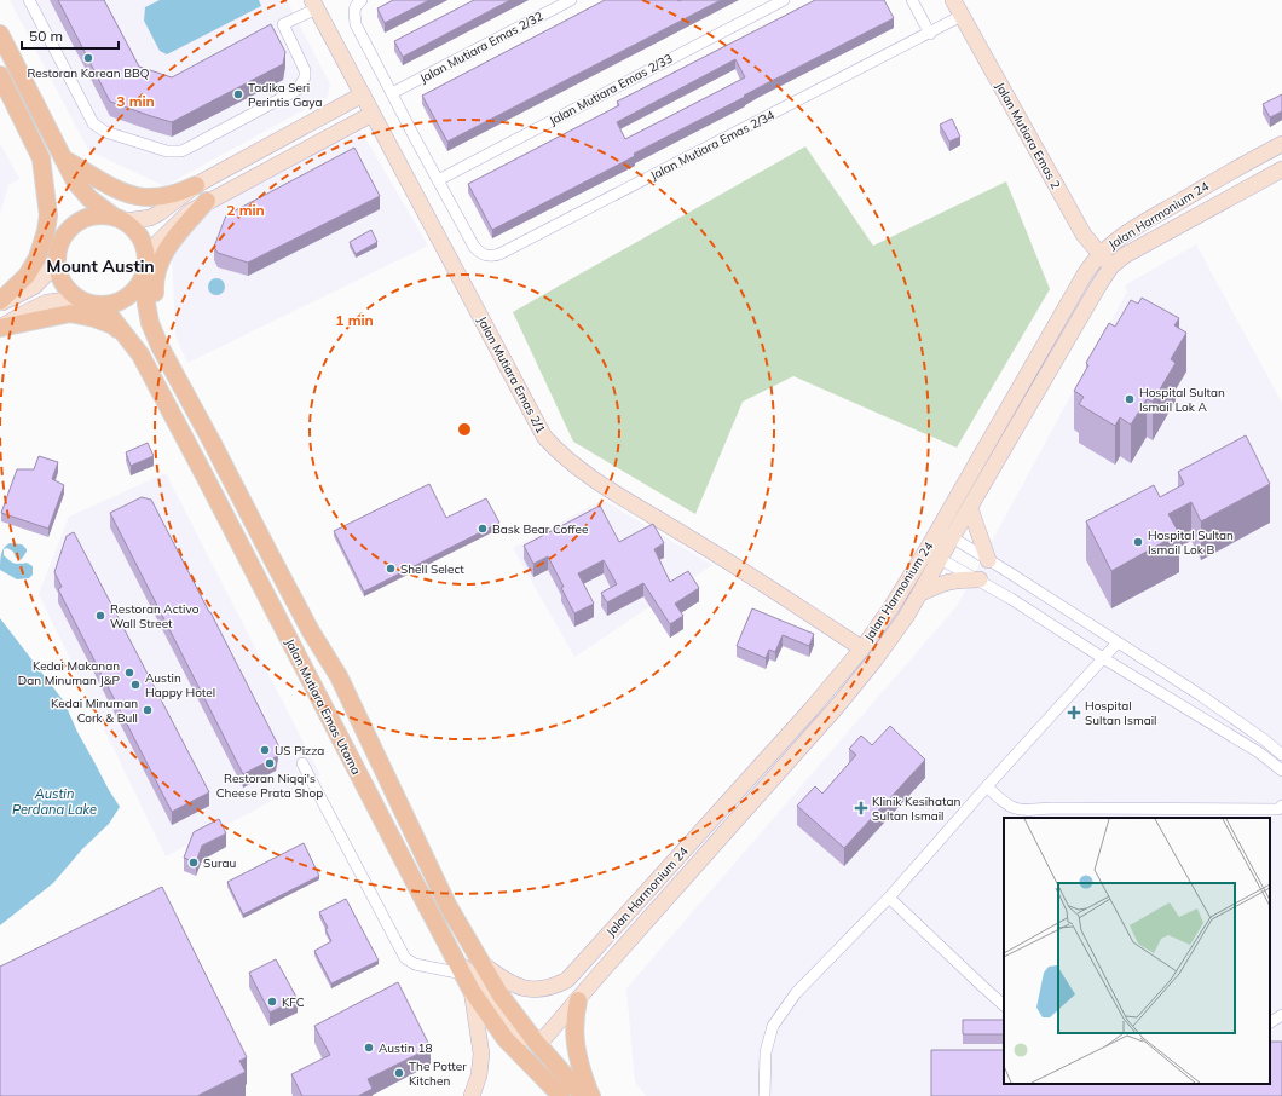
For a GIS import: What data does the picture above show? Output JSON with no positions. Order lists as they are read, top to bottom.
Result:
{
  "streets": {
    "main road": ["Jalan Mutiara Emas Utama"],
    "street": [
      "Jalan Mutiara Emas 2/32",
      "Jalan Mutiara Emas 2/33",
      "Jalan Mutiara Emas 2",
      "Jalan Mutiara Emas 2/34",
      "Jalan Harmonium 24",
      "Jalan Mutiara Emas 2/1"
    ]
  },
  "crossings": [
    ["Jalan Mutiara Emas 2/33", "Jalan Mutiara Emas 2/34"],
    ["Jalan Mutiara Emas 2", "Jalan Mutiara Emas 2/34"],
    ["Jalan Mutiara Emas 2", "Jalan Harmonium 24"],
    ["Jalan Harmonium 24", "Jalan Mutiara Emas 2/1"],
    ["Jalan Harmonium 24", "Jalan Mutiara Emas Utama"]
  ],
  "districts": ["Mount Austin"],
  "water": ["Austin Perdana Lake"],
  "places": {
    "other": [
      "Restoran Korean BBQ",
      "Tadika Seri Perintis Gaya",
      "Hospital Sultan Ismail Lok A",
      "Bask Bear Coffee",
      "Hospital Sultan Ismail Lok B",
      "Shell Select",
      "Restoran Activo Wall Street",
      "Kedai Makanan Dan Minuman J&P",
      "Austin Happy Hotel",
      "Kedai Minuman Cork & Bull",
      "US Pizza",
      "Restoran Niqqi's Cheese Prata Shop",
      "Surau",
      "KFC",
      "Austin 18",
      "The Potter Kitchen"
    ],
    "health": ["Hospital Sultan Ismail", "Klinik Kesihatan Sultan Ismail"]
  },
  "scale_bar": "50 m",
  "rings": ["3 min", "2 min", "1 min"]
}
